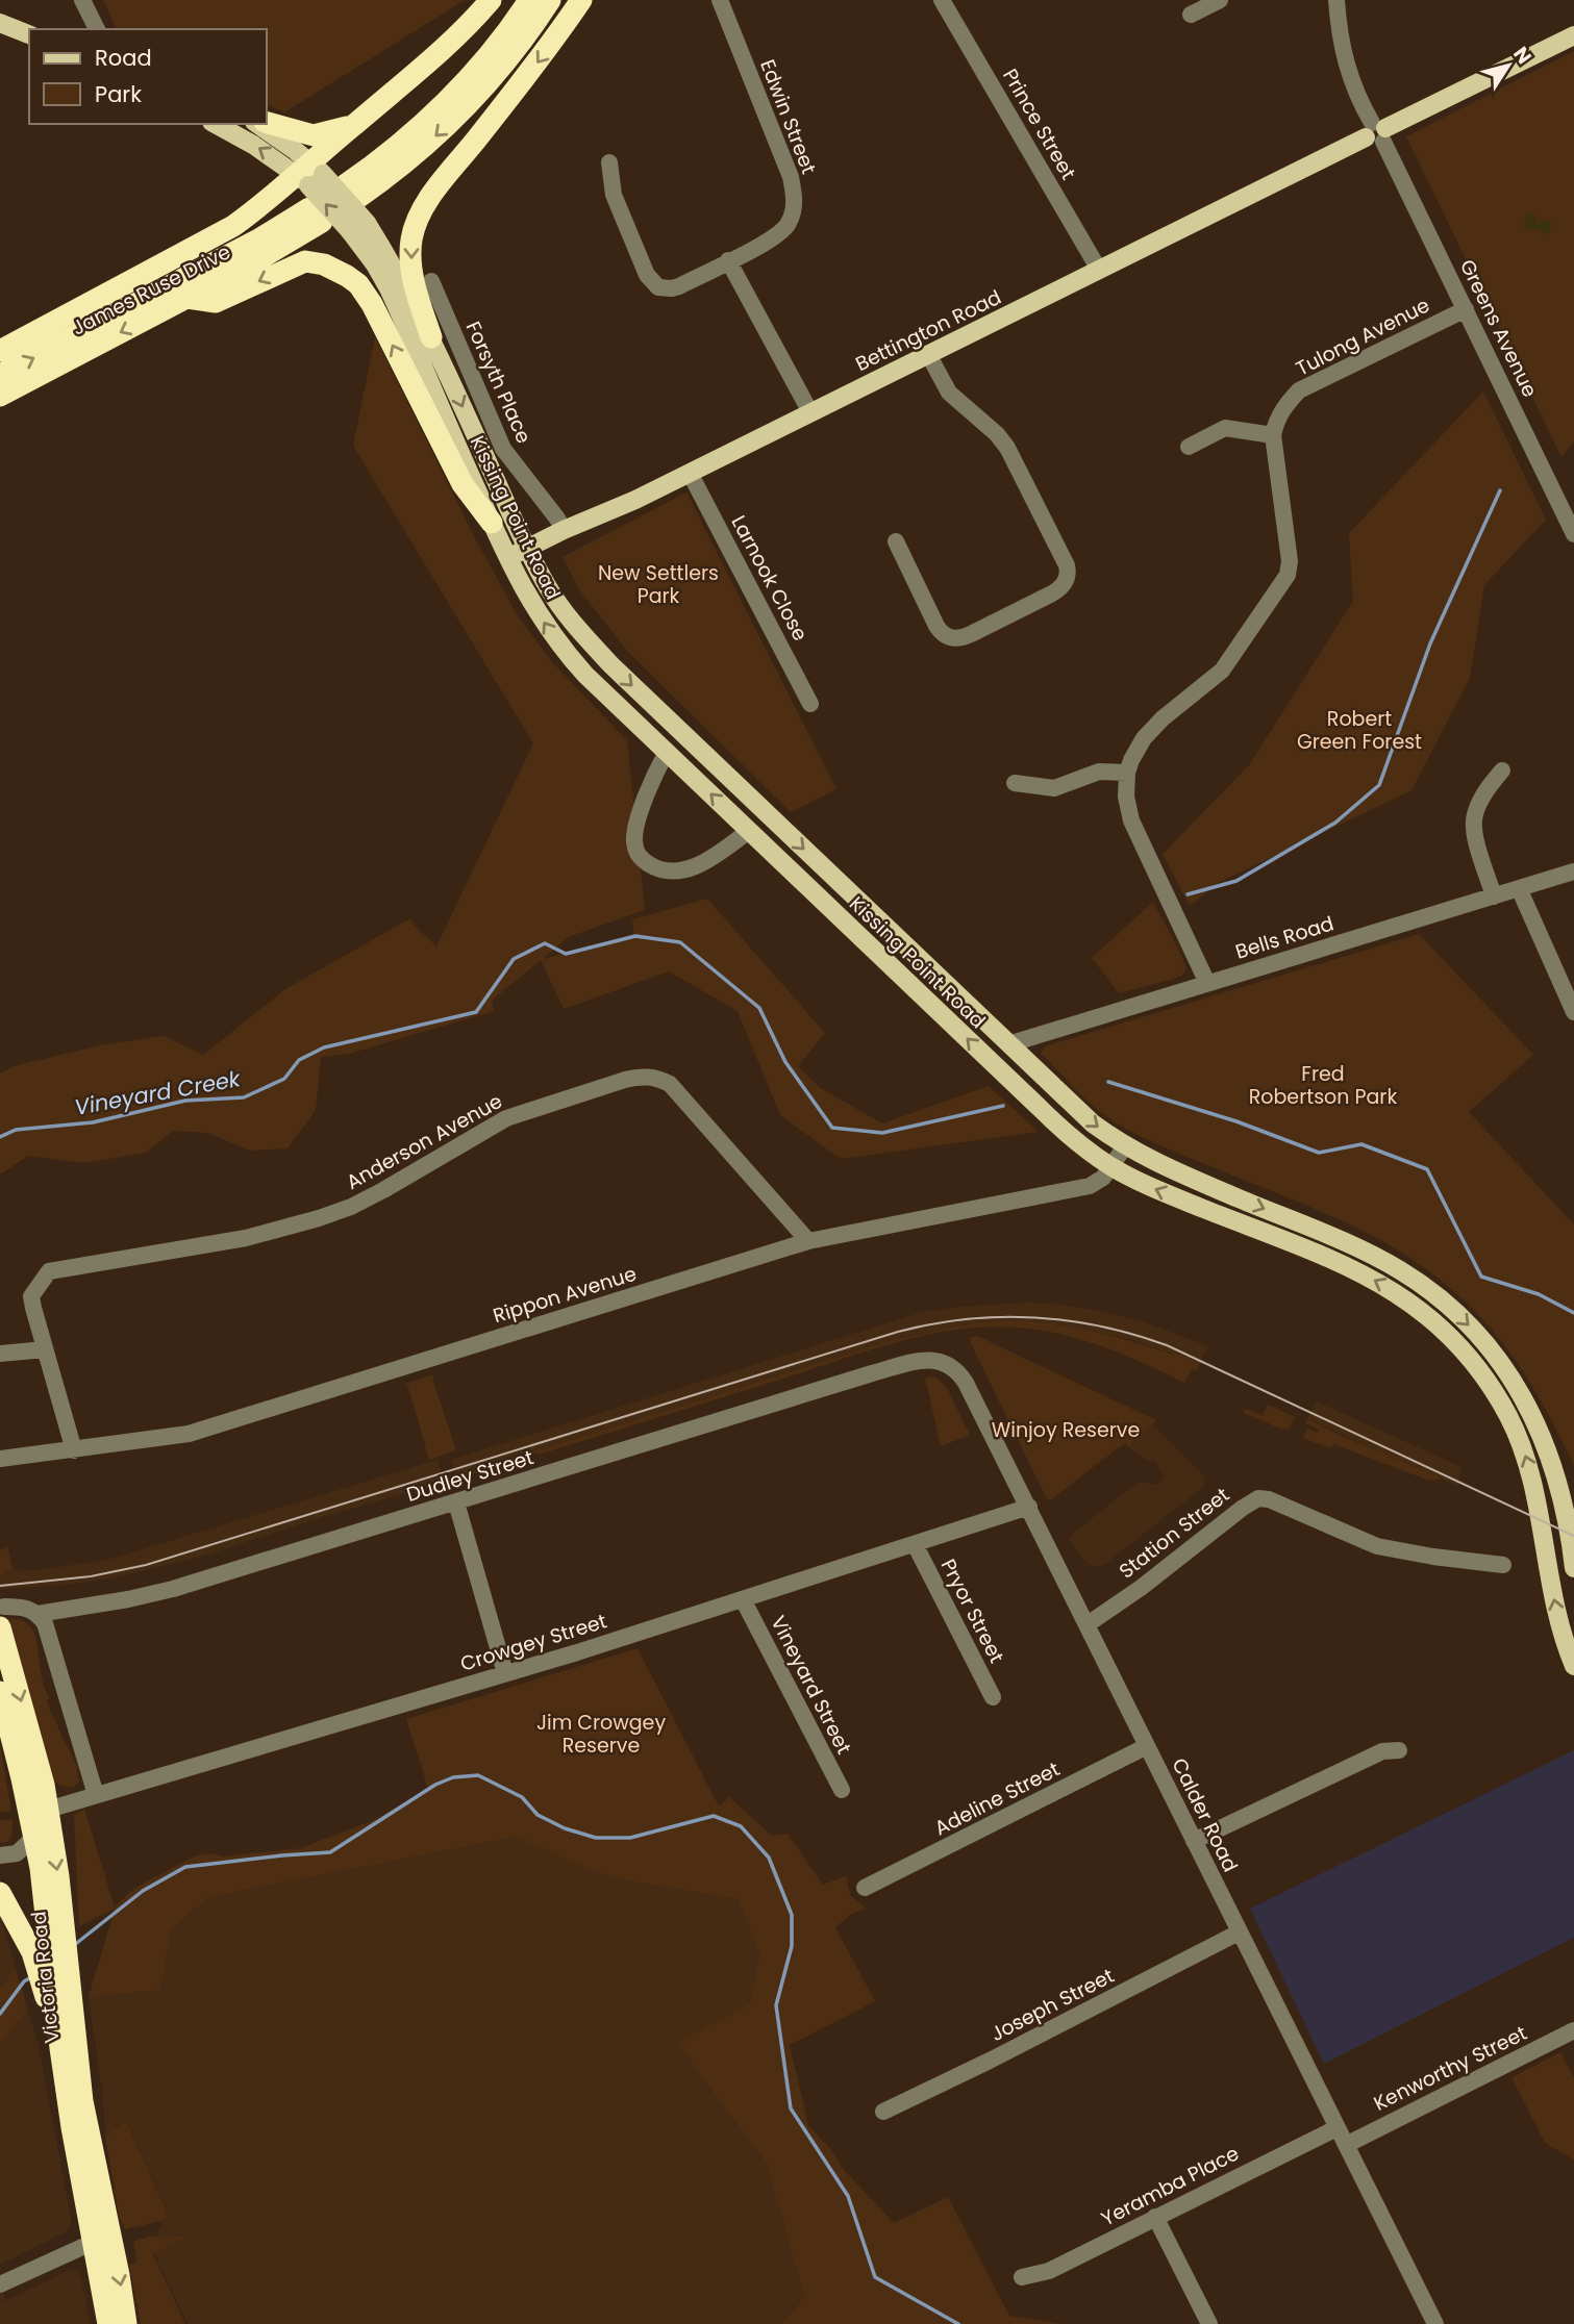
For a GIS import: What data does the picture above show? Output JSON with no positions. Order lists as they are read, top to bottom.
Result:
{
  "streets": {
    "highway": ["James Ruse Drive", "Victoria Road"],
    "main road": ["Bettington Road", "Kissing Point Road"],
    "street": [
      "Edwin Street",
      "Prince Street",
      "Greens Avenue",
      "Tulong Avenue",
      "Forsyth Place",
      "Larnook Close",
      "Bells Road",
      "Anderson Avenue",
      "Rippon Avenue",
      "Dudley Street",
      "Station Street",
      "Pryor Street",
      "Crowgey Street",
      "Vineyard Street",
      "Adeline Street",
      "Calder Road",
      "Joseph Street",
      "Kenworthy Street",
      "Yeramba Place"
    ]
  },
  "crossings": [
    ["Prince Street", "Bettington Road"],
    ["Greens Avenue", "Bettington Road"],
    ["Greens Avenue", "Tulong Avenue"],
    ["Bettington Road", "Forsyth Place"],
    ["Bettington Road", "Kissing Point Road"],
    ["Bettington Road", "Larnook Close"],
    ["Kissing Point Road", "Bells Road"],
    ["Kissing Point Road", "Rippon Avenue"],
    ["Anderson Avenue", "Rippon Avenue"],
    ["Dudley Street", "Calder Road"],
    ["Dudley Street", "Victoria Road"],
    ["Station Street", "Calder Road"],
    ["Pryor Street", "Crowgey Street"],
    ["Crowgey Street", "Vineyard Street"],
    ["Crowgey Street", "Calder Road"],
    ["Crowgey Street", "Victoria Road"],
    ["Adeline Street", "Calder Road"],
    ["Calder Road", "Joseph Street"],
    ["Calder Road", "Kenworthy Street"],
    ["Calder Road", "Yeramba Place"]
  ],
  "water": ["Vineyard Creek"],
  "parks": [
    "New Settlers Park",
    "Robert Green Forest",
    "Fred Robertson Park",
    "Winjoy Reserve",
    "Jim Crowgey Reserve"
  ],
  "legend": ["Road", "Park"],
  "north": "top right"
}
